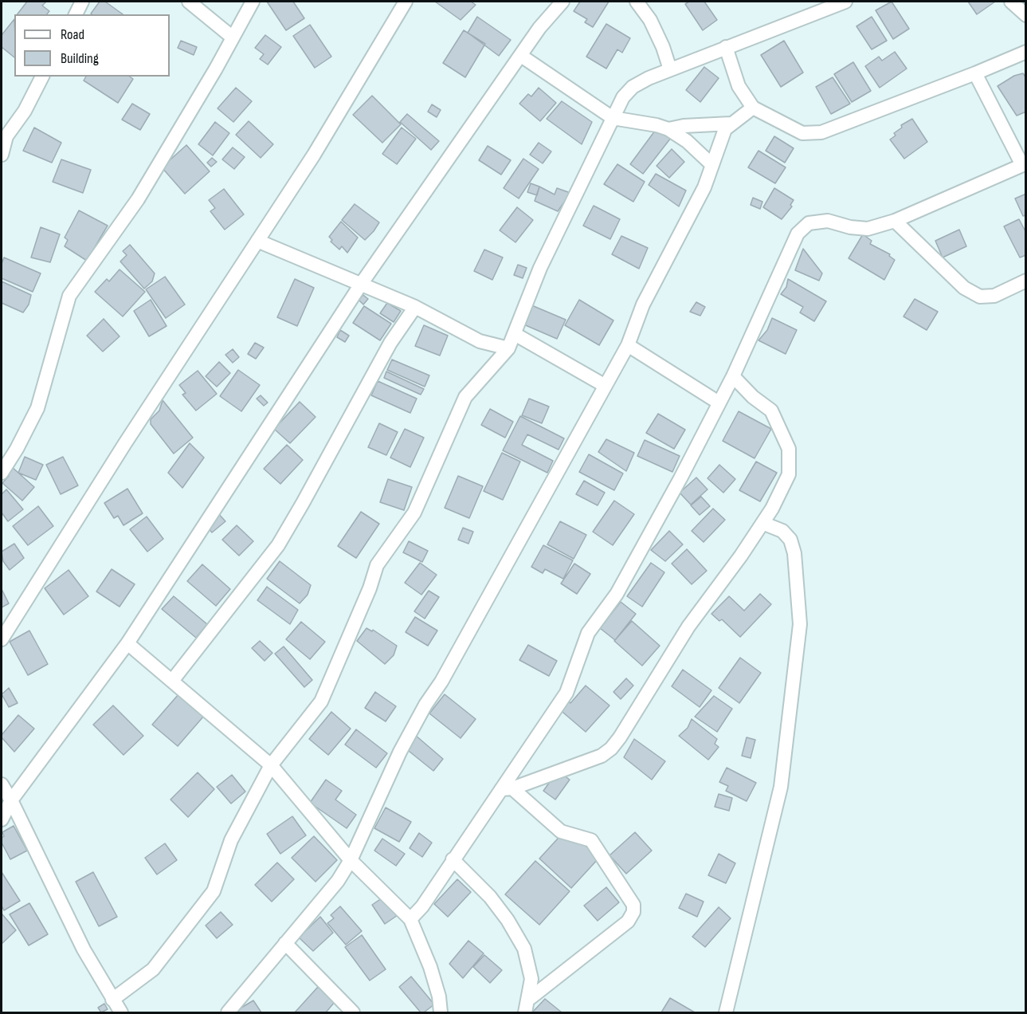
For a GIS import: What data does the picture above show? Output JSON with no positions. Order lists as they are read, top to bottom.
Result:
{
  "legend": ["Road", "Building"]
}
